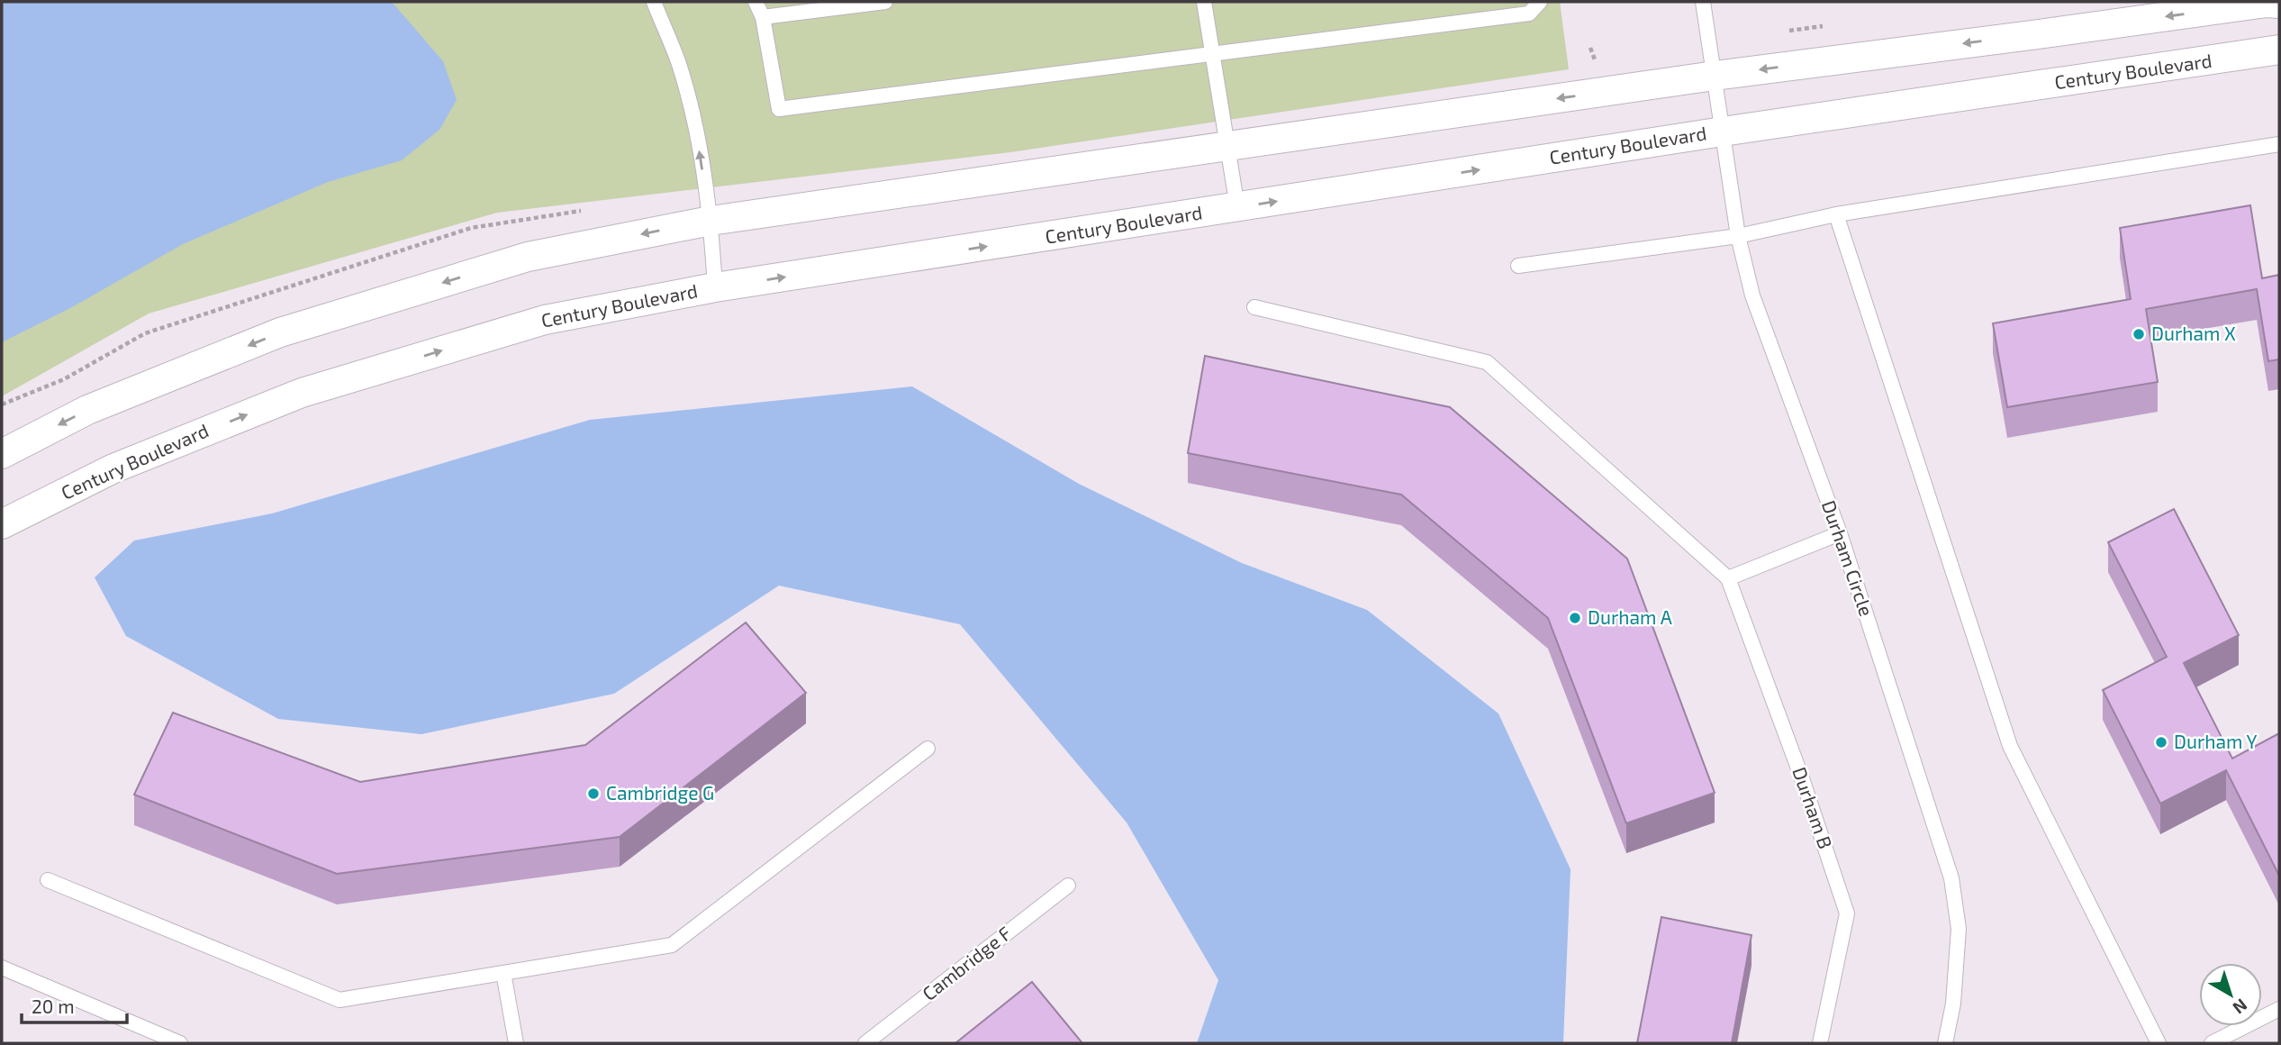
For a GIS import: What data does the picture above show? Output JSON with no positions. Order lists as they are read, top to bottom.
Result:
{
  "streets": {
    "street": ["Century Boulevard"],
    "lane": ["Durham Circle", "Durham B", "Cambridge F"]
  },
  "crossings": [
    ["Century Boulevard", "Durham Circle"]
  ],
  "places": [
    "Durham X",
    "Durham A",
    "Durham Y",
    "Cambridge G"
  ],
  "scale_bar": "20 m",
  "north": "bottom right"
}
